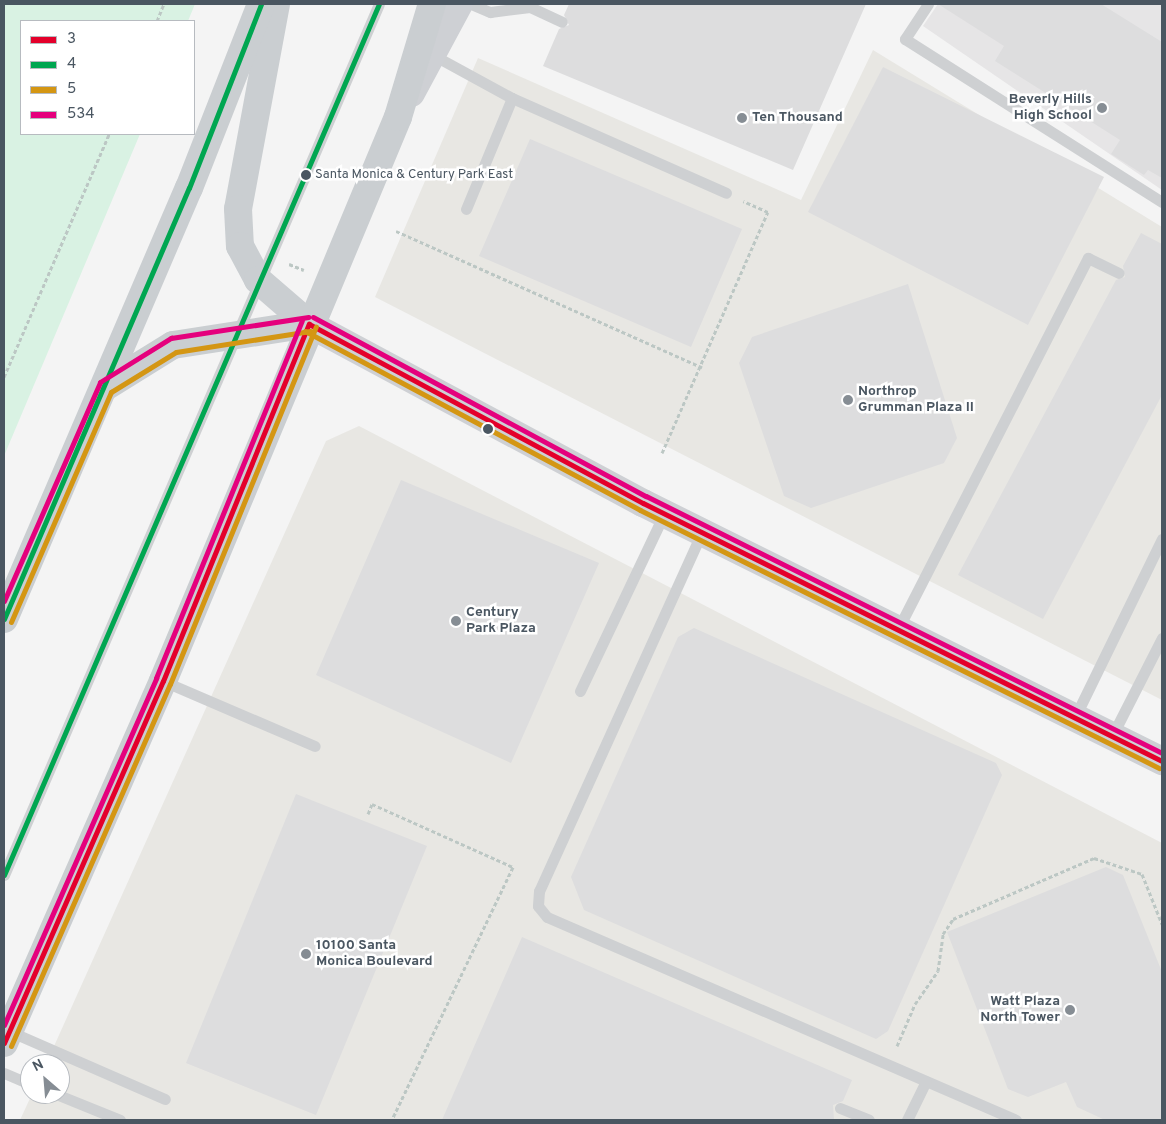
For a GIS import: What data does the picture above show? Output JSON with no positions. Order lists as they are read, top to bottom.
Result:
{
  "places": [
    "Beverly Hills High School",
    "Ten Thousand",
    "Santa Monica & Century Park East",
    "Northrop Grumman Plaza II",
    "Century Park Plaza",
    "10100 Santa Monica Boulevard",
    "Watt Plaza North Tower"
  ],
  "lines": [
    "transit line 4",
    "transit line 534",
    "transit line 3",
    "transit line 5"
  ],
  "legend": [
    "3",
    "4",
    "5",
    "534"
  ],
  "north": "top left"
}
